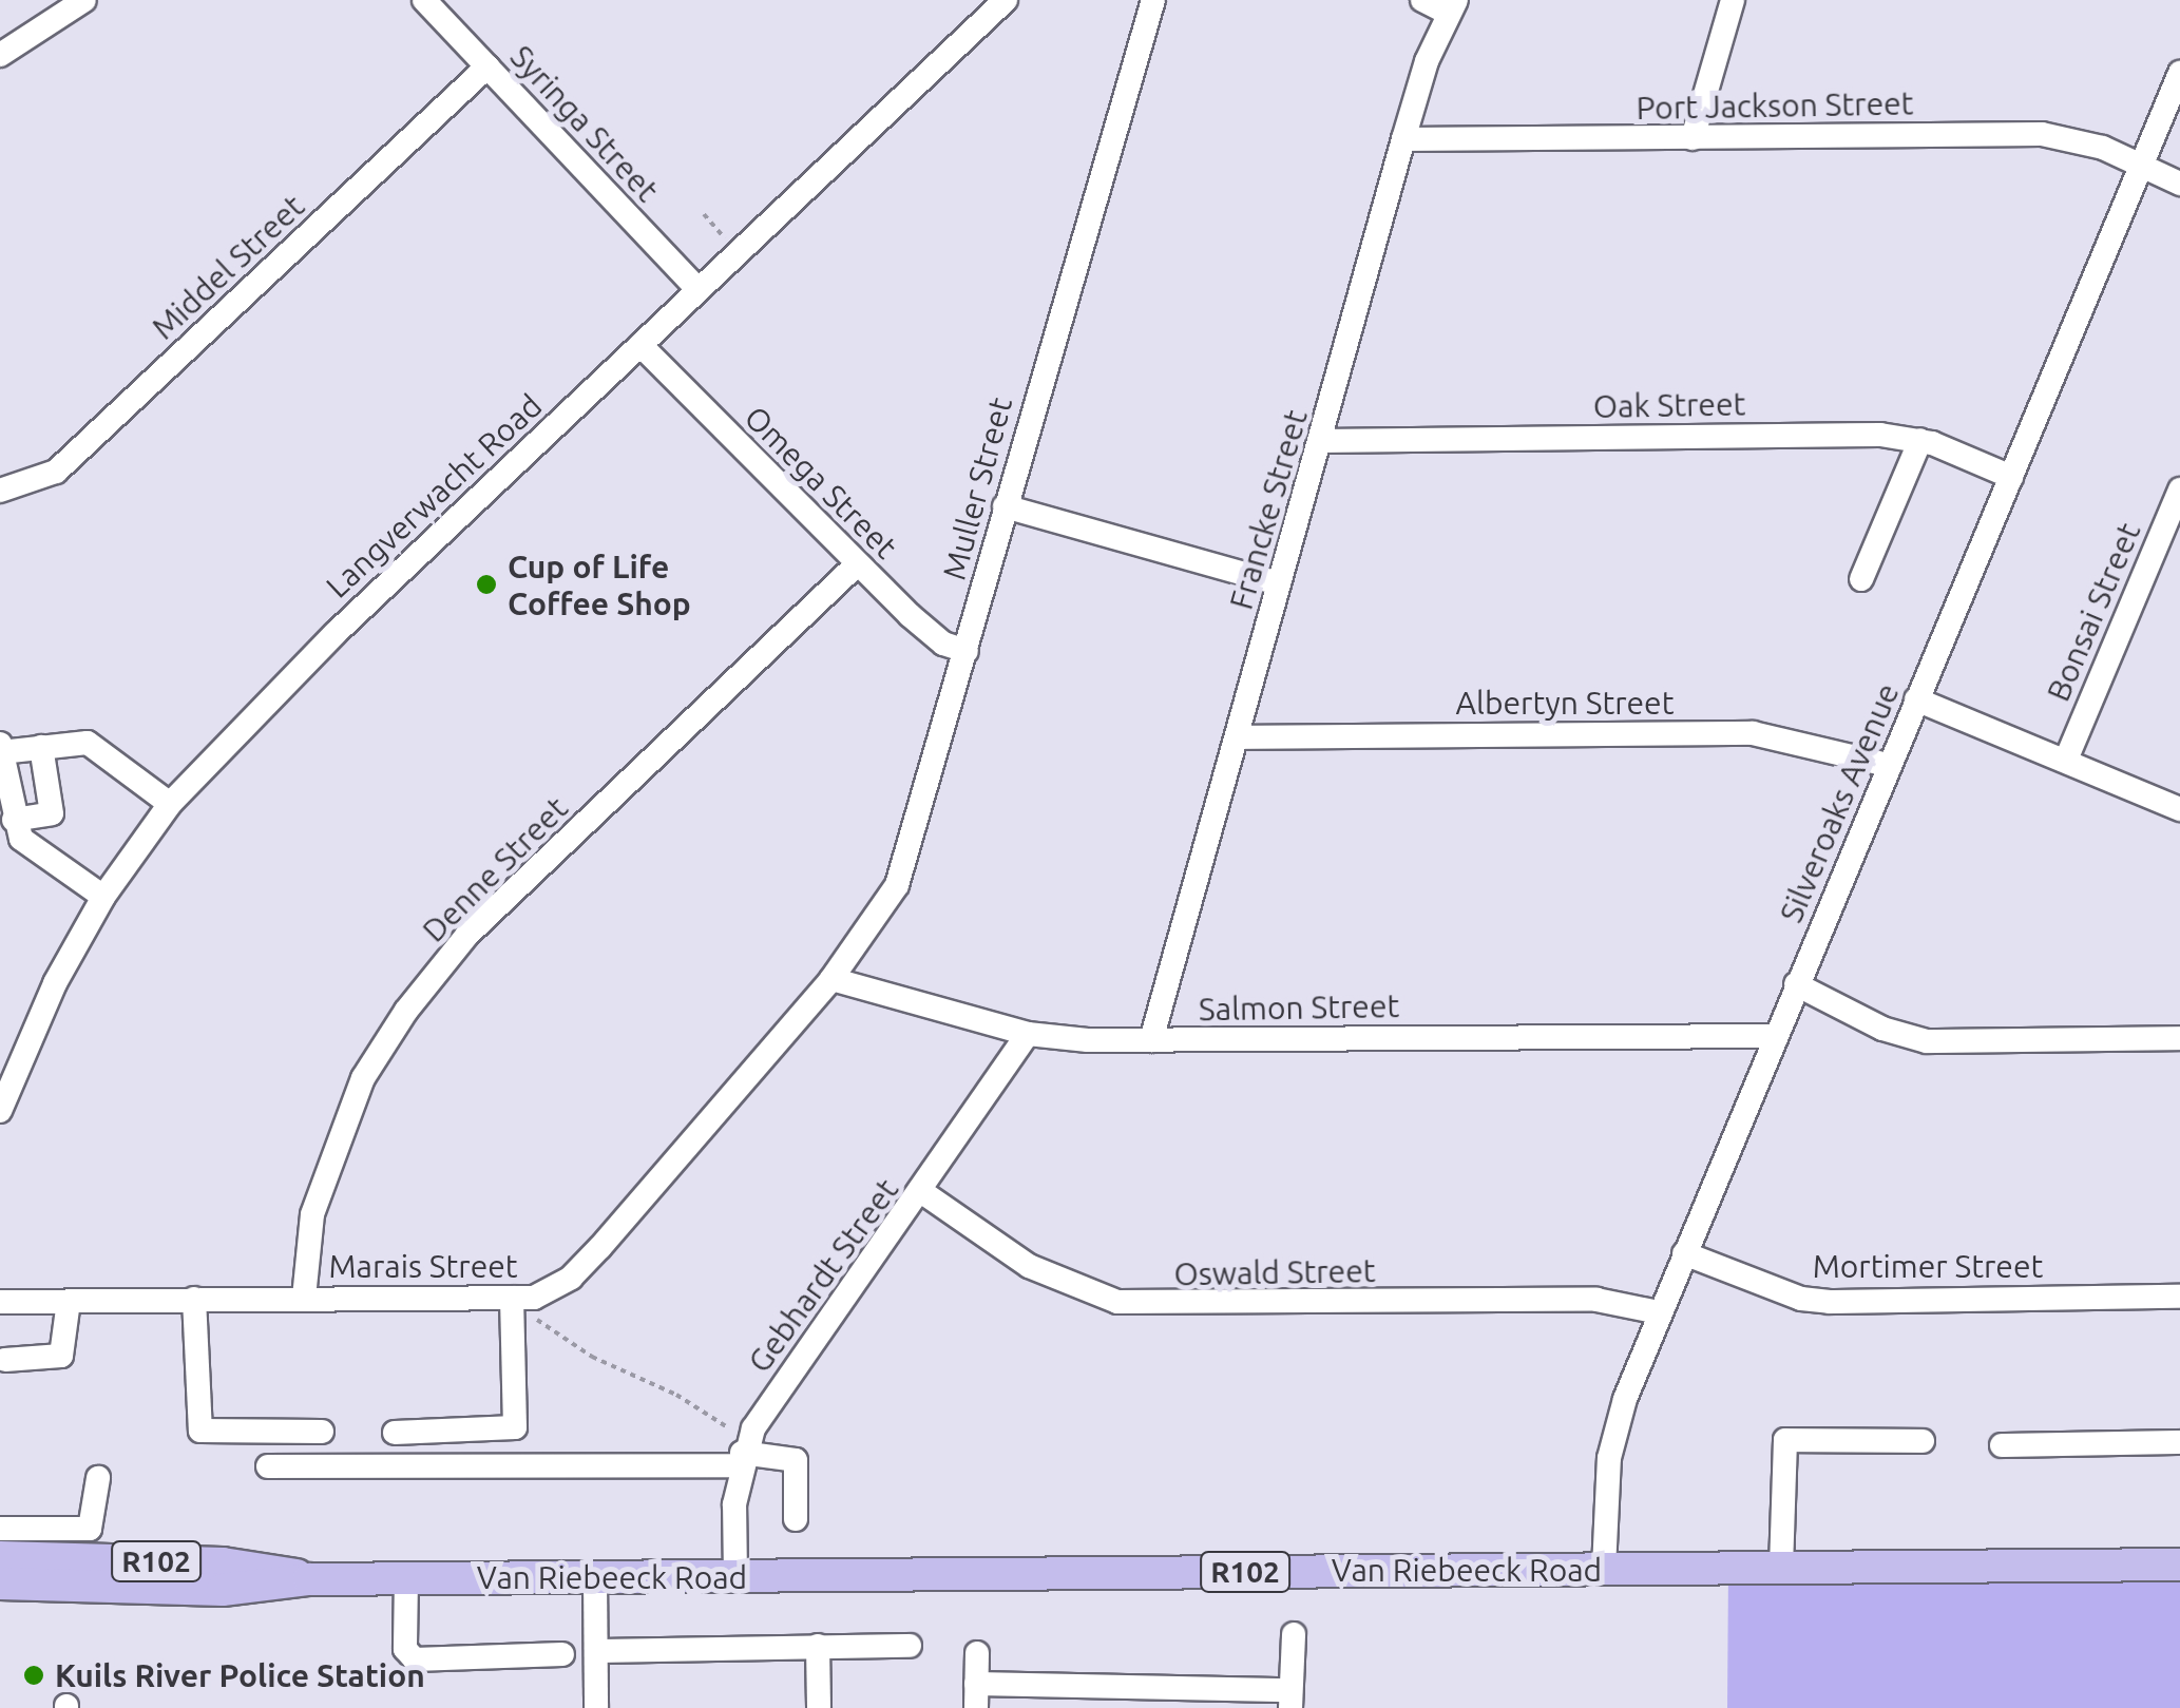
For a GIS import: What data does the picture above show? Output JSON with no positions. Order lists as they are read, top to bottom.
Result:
{
  "streets": {
    "main road": ["R102", "Van Riebeeck Road"],
    "street": [
      "Port Jackson Street",
      "Syringa Street",
      "Middel Street",
      "Oak Street",
      "Omega Street",
      "Muller Street",
      "Langverwacht Road",
      "Francke Street",
      "Bonsai Street",
      "Albertyn Street",
      "Silveroaks Avenue",
      "Denne Street",
      "Salmon Street",
      "Marais Street",
      "Mortimer Street",
      "Oswald Street",
      "Gebhardt Street"
    ]
  },
  "crossings": [
    ["Port Jackson Street", "Francke Street"],
    ["Port Jackson Street", "Silveroaks Avenue"],
    ["Syringa Street", "Middel Street"],
    ["Syringa Street", "Langverwacht Road"],
    ["Oak Street", "Francke Street"],
    ["Oak Street", "Silveroaks Avenue"],
    ["Omega Street", "Muller Street"],
    ["Omega Street", "Langverwacht Road"],
    ["Omega Street", "Denne Street"],
    ["Muller Street", "Salmon Street"],
    ["Muller Street", "Marais Street"],
    ["Francke Street", "Albertyn Street"],
    ["Francke Street", "Salmon Street"],
    ["Albertyn Street", "Silveroaks Avenue"],
    ["Silveroaks Avenue", "Salmon Street"],
    ["Silveroaks Avenue", "Mortimer Street"],
    ["Silveroaks Avenue", "Oswald Street"],
    ["Silveroaks Avenue", "Van Riebeeck Road"],
    ["Denne Street", "Marais Street"],
    ["Salmon Street", "Marais Street"],
    ["Salmon Street", "Gebhardt Street"],
    ["Oswald Street", "Gebhardt Street"],
    ["Gebhardt Street", "Van Riebeeck Road"]
  ],
  "places": ["Cup of Life Coffee Shop", "Kuils River Police Station"]
}
